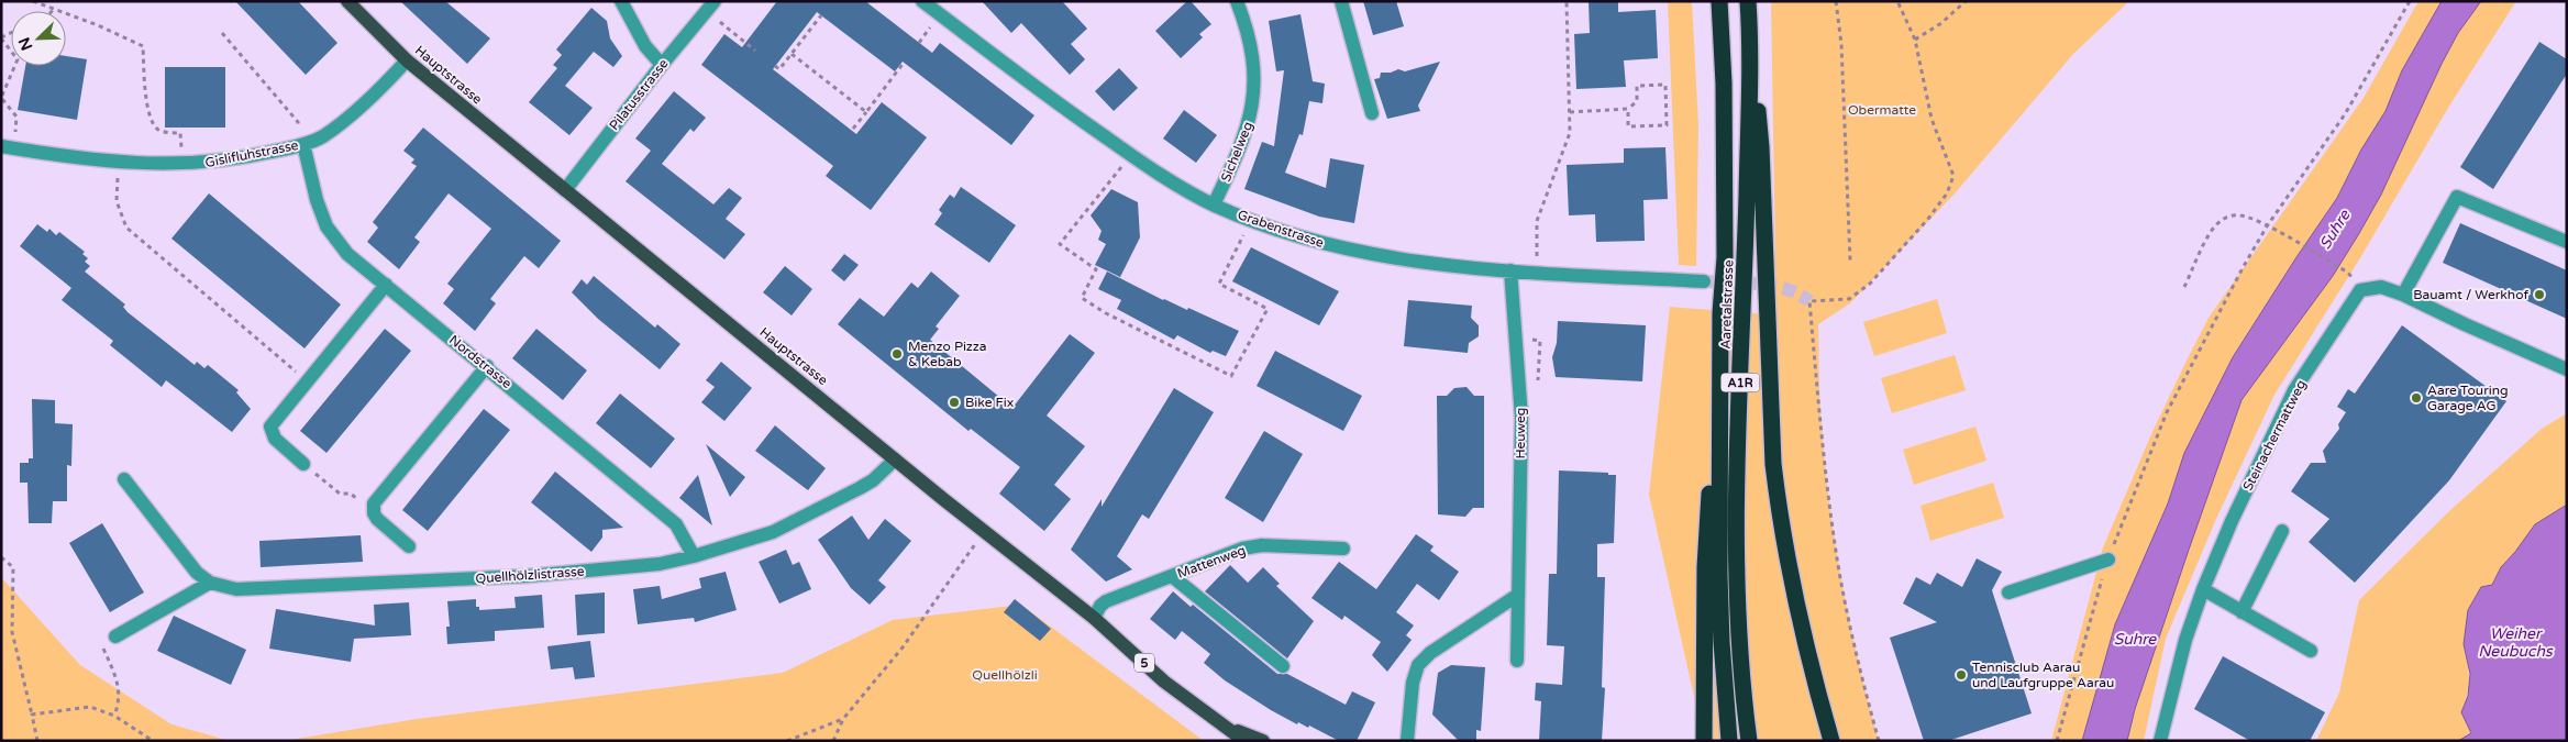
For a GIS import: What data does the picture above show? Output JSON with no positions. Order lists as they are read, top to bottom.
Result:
{
  "streets": {
    "highway": ["Aaretalstrasse", "A1R"],
    "main road": ["Hauptstrasse", "5"],
    "street": [
      "Pilatusstrasse",
      "Sichelweg",
      "Gislifluhstrasse",
      "Grabenstrasse",
      "Nordstrasse",
      "Heuweg",
      "Steinachermattweg",
      "Mattenweg",
      "Quellhölzlistrasse"
    ]
  },
  "crossings": [
    ["Hauptstrasse", "Pilatusstrasse"],
    ["Hauptstrasse", "Gislifluhstrasse"],
    ["Hauptstrasse", "Mattenweg"],
    ["Hauptstrasse", "Quellhölzlistrasse"],
    ["Sichelweg", "Grabenstrasse"],
    ["Gislifluhstrasse", "Nordstrasse"],
    ["Grabenstrasse", "Heuweg"],
    ["Nordstrasse", "Quellhölzlistrasse"]
  ],
  "water": ["Suhre", "Weiher Neubuchs"],
  "parks": ["Obermatte", "Quellhölzli"],
  "places": [
    "Bauamt / Werkhof",
    "Menzo Pizza & Kebab",
    "Aare Touring Garage AG",
    "Bike Fix",
    "Tennisclub Aarau und Laufgruppe Aarau"
  ],
  "north": "bottom left"
}
